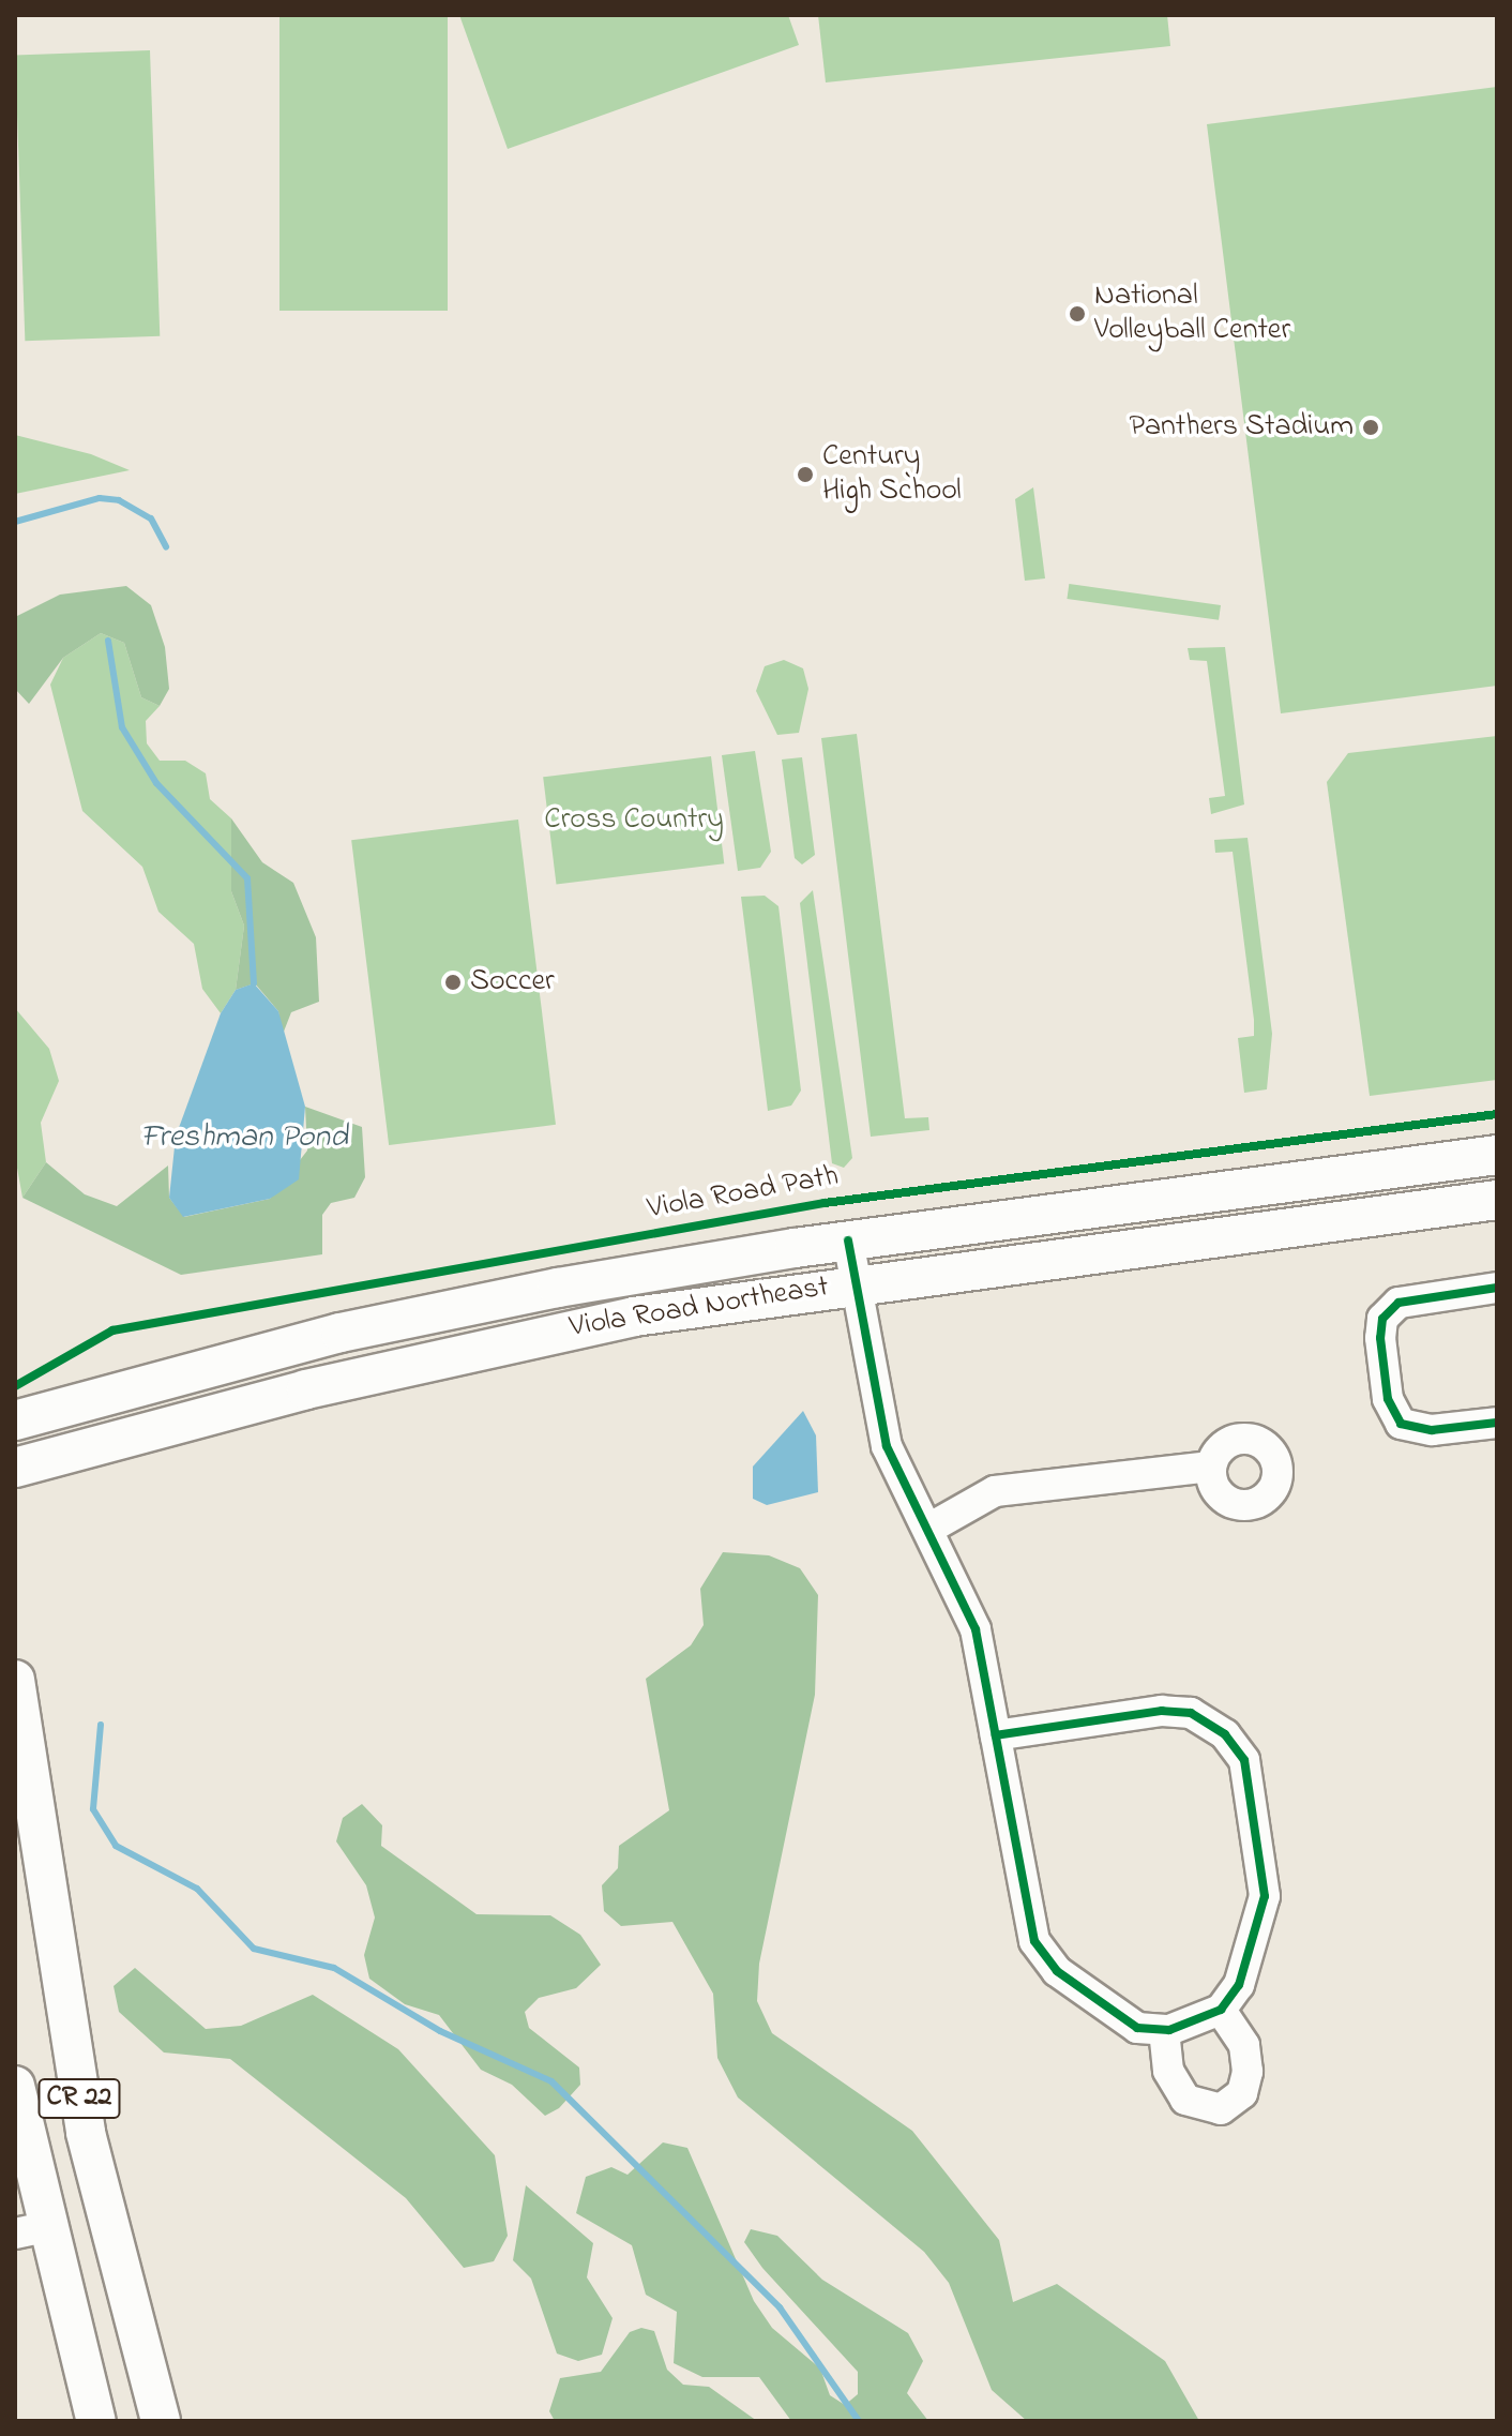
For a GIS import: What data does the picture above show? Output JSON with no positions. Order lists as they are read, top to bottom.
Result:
{
  "streets": {
    "main road": ["Viola Road Northeast", "CR 22"],
    "cycle path": ["Viola Road Path"]
  },
  "water": ["Freshman Pond"],
  "parks": ["Cross Country"],
  "places": [
    "National Volleyball Center",
    "Panthers Stadium",
    "Century High School",
    "Soccer"
  ]
}
